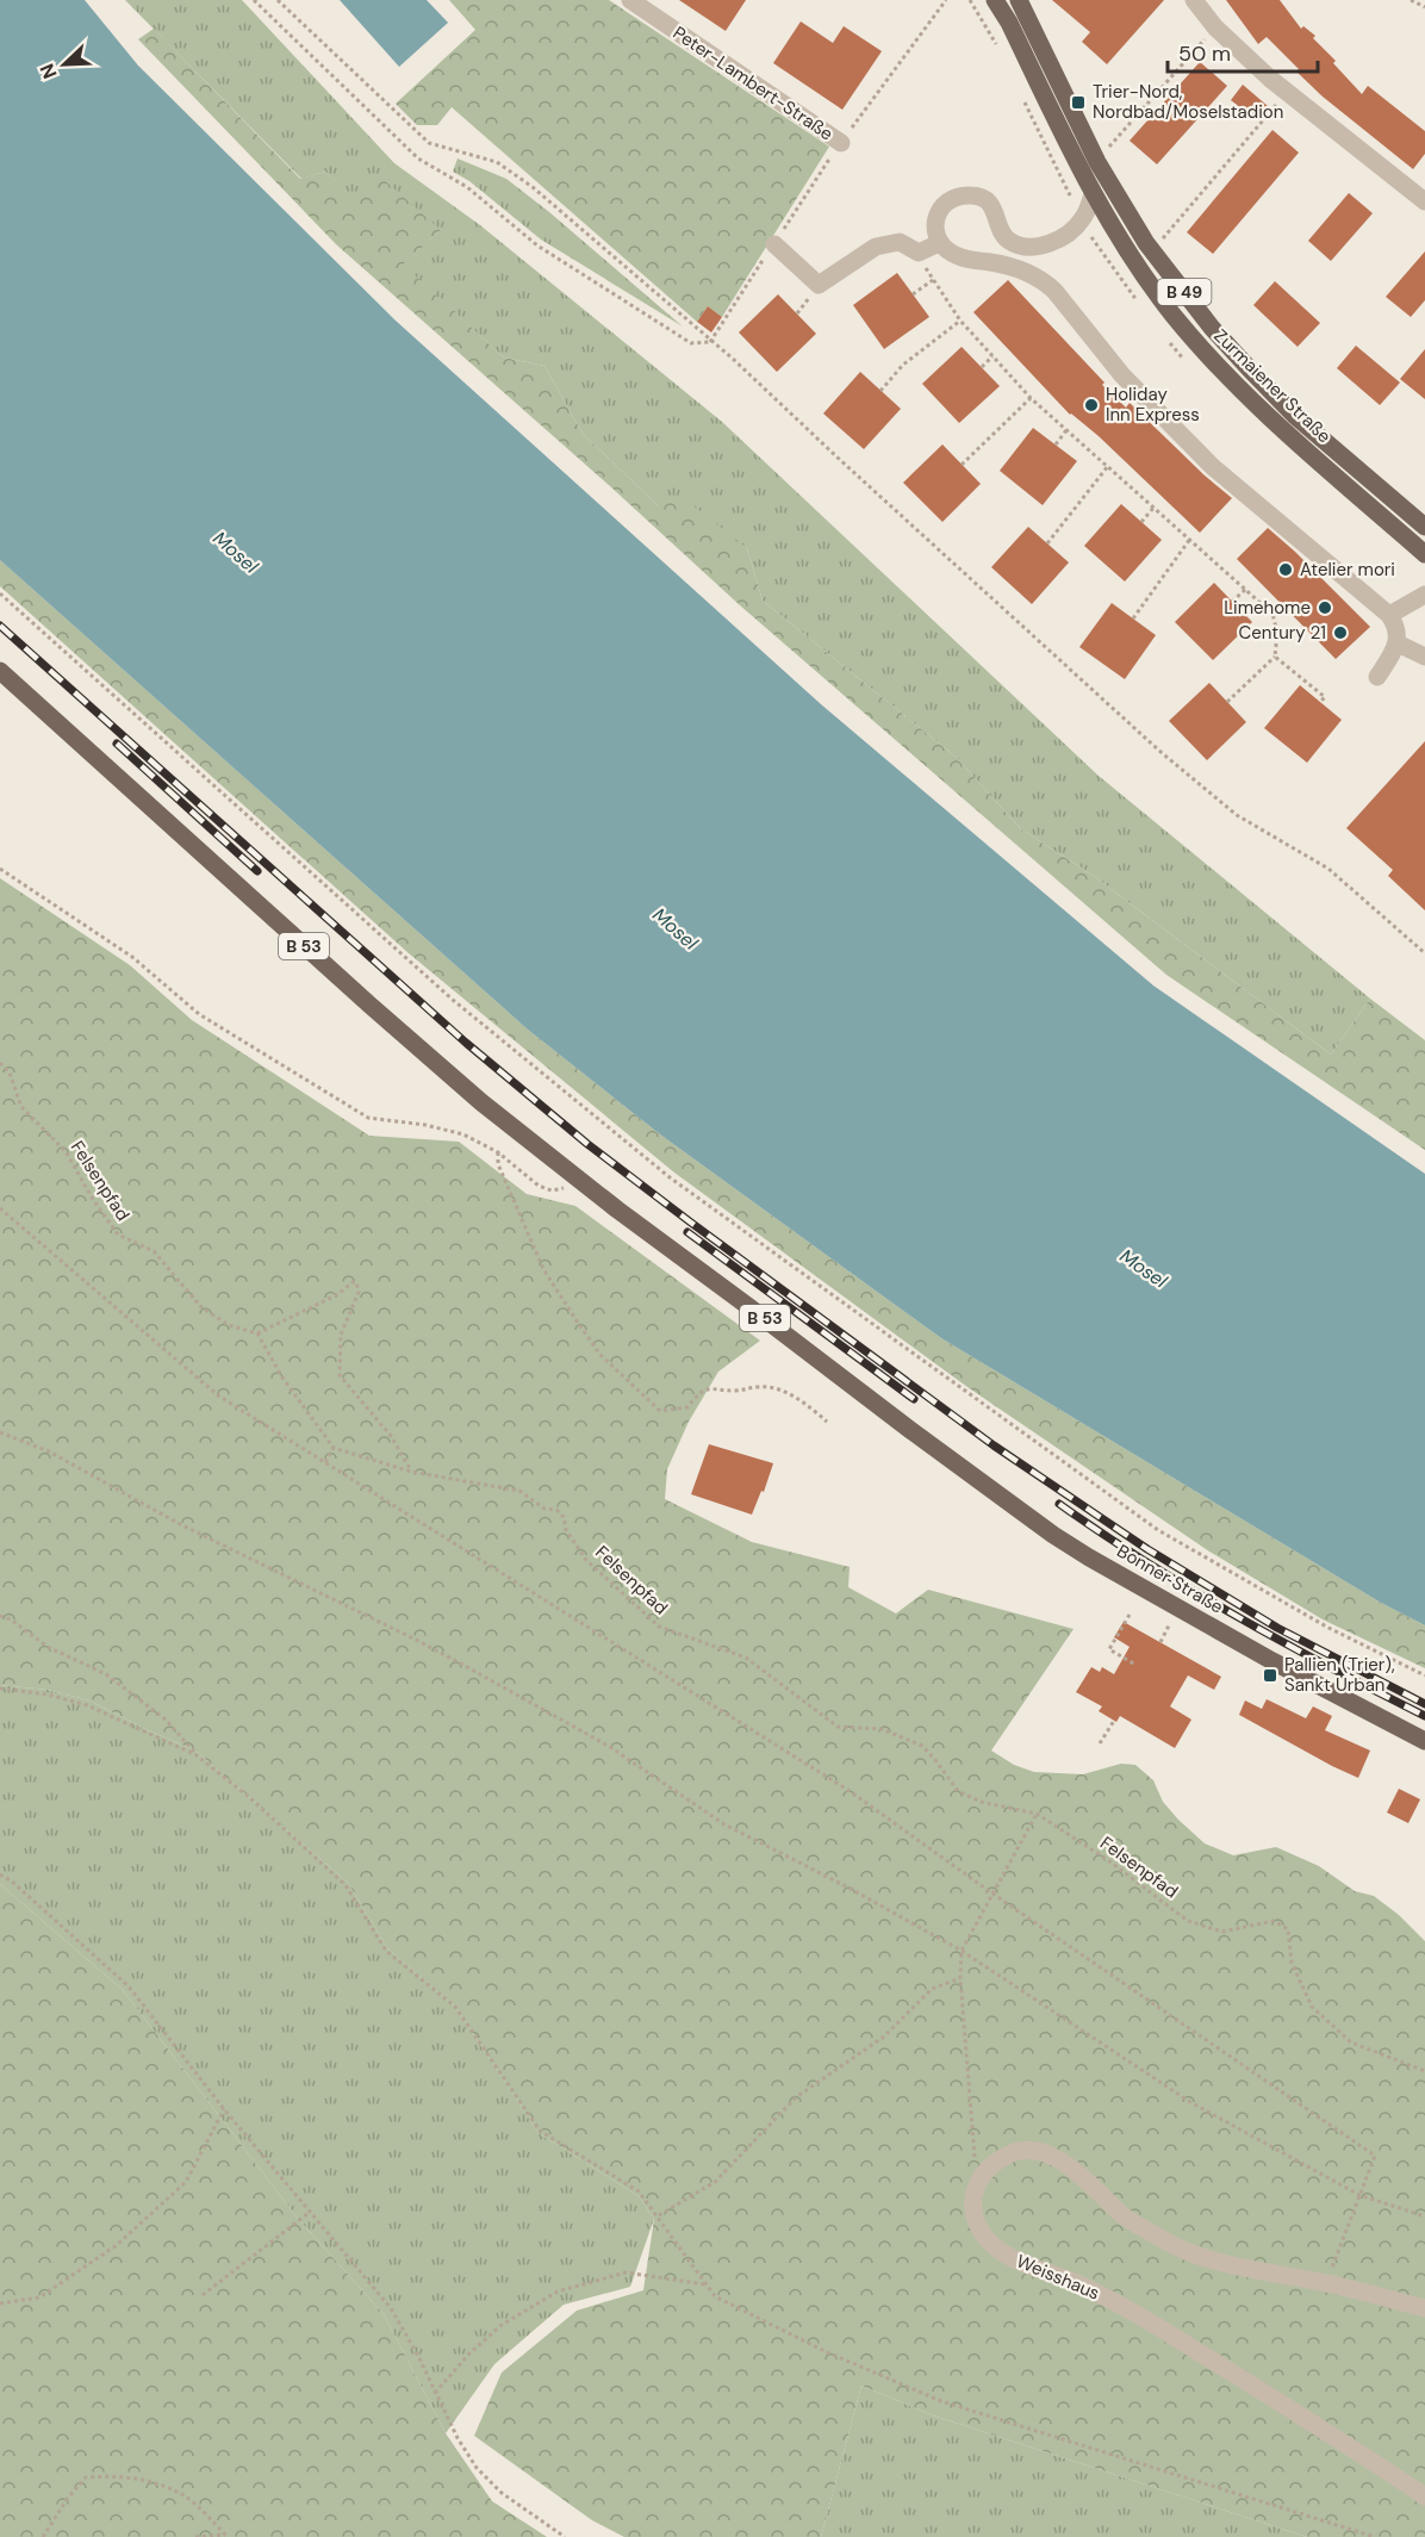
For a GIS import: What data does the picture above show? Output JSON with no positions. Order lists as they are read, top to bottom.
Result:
{
  "streets": {
    "main road": [
      "B 49",
      "Zurmaiener Straße",
      "B 53",
      "Bonner Straße"
    ],
    "street": ["Peter-Lambert-Straße", "Weisshaus"],
    "path": ["Felsenpfad"]
  },
  "crossings": [
    ["B 53", "Bonner Straße"]
  ],
  "water": ["Mosel"],
  "places": {
    "transit": ["Trier-Nord, Nordbad/Moselstadion", "Pallien (Trier), Sankt Urban"],
    "other": [
      "Holiday Inn Express",
      "Atelier mori",
      "Limehome",
      "Century 21"
    ]
  },
  "scale_bar": "50 m",
  "north": "bottom left"
}
